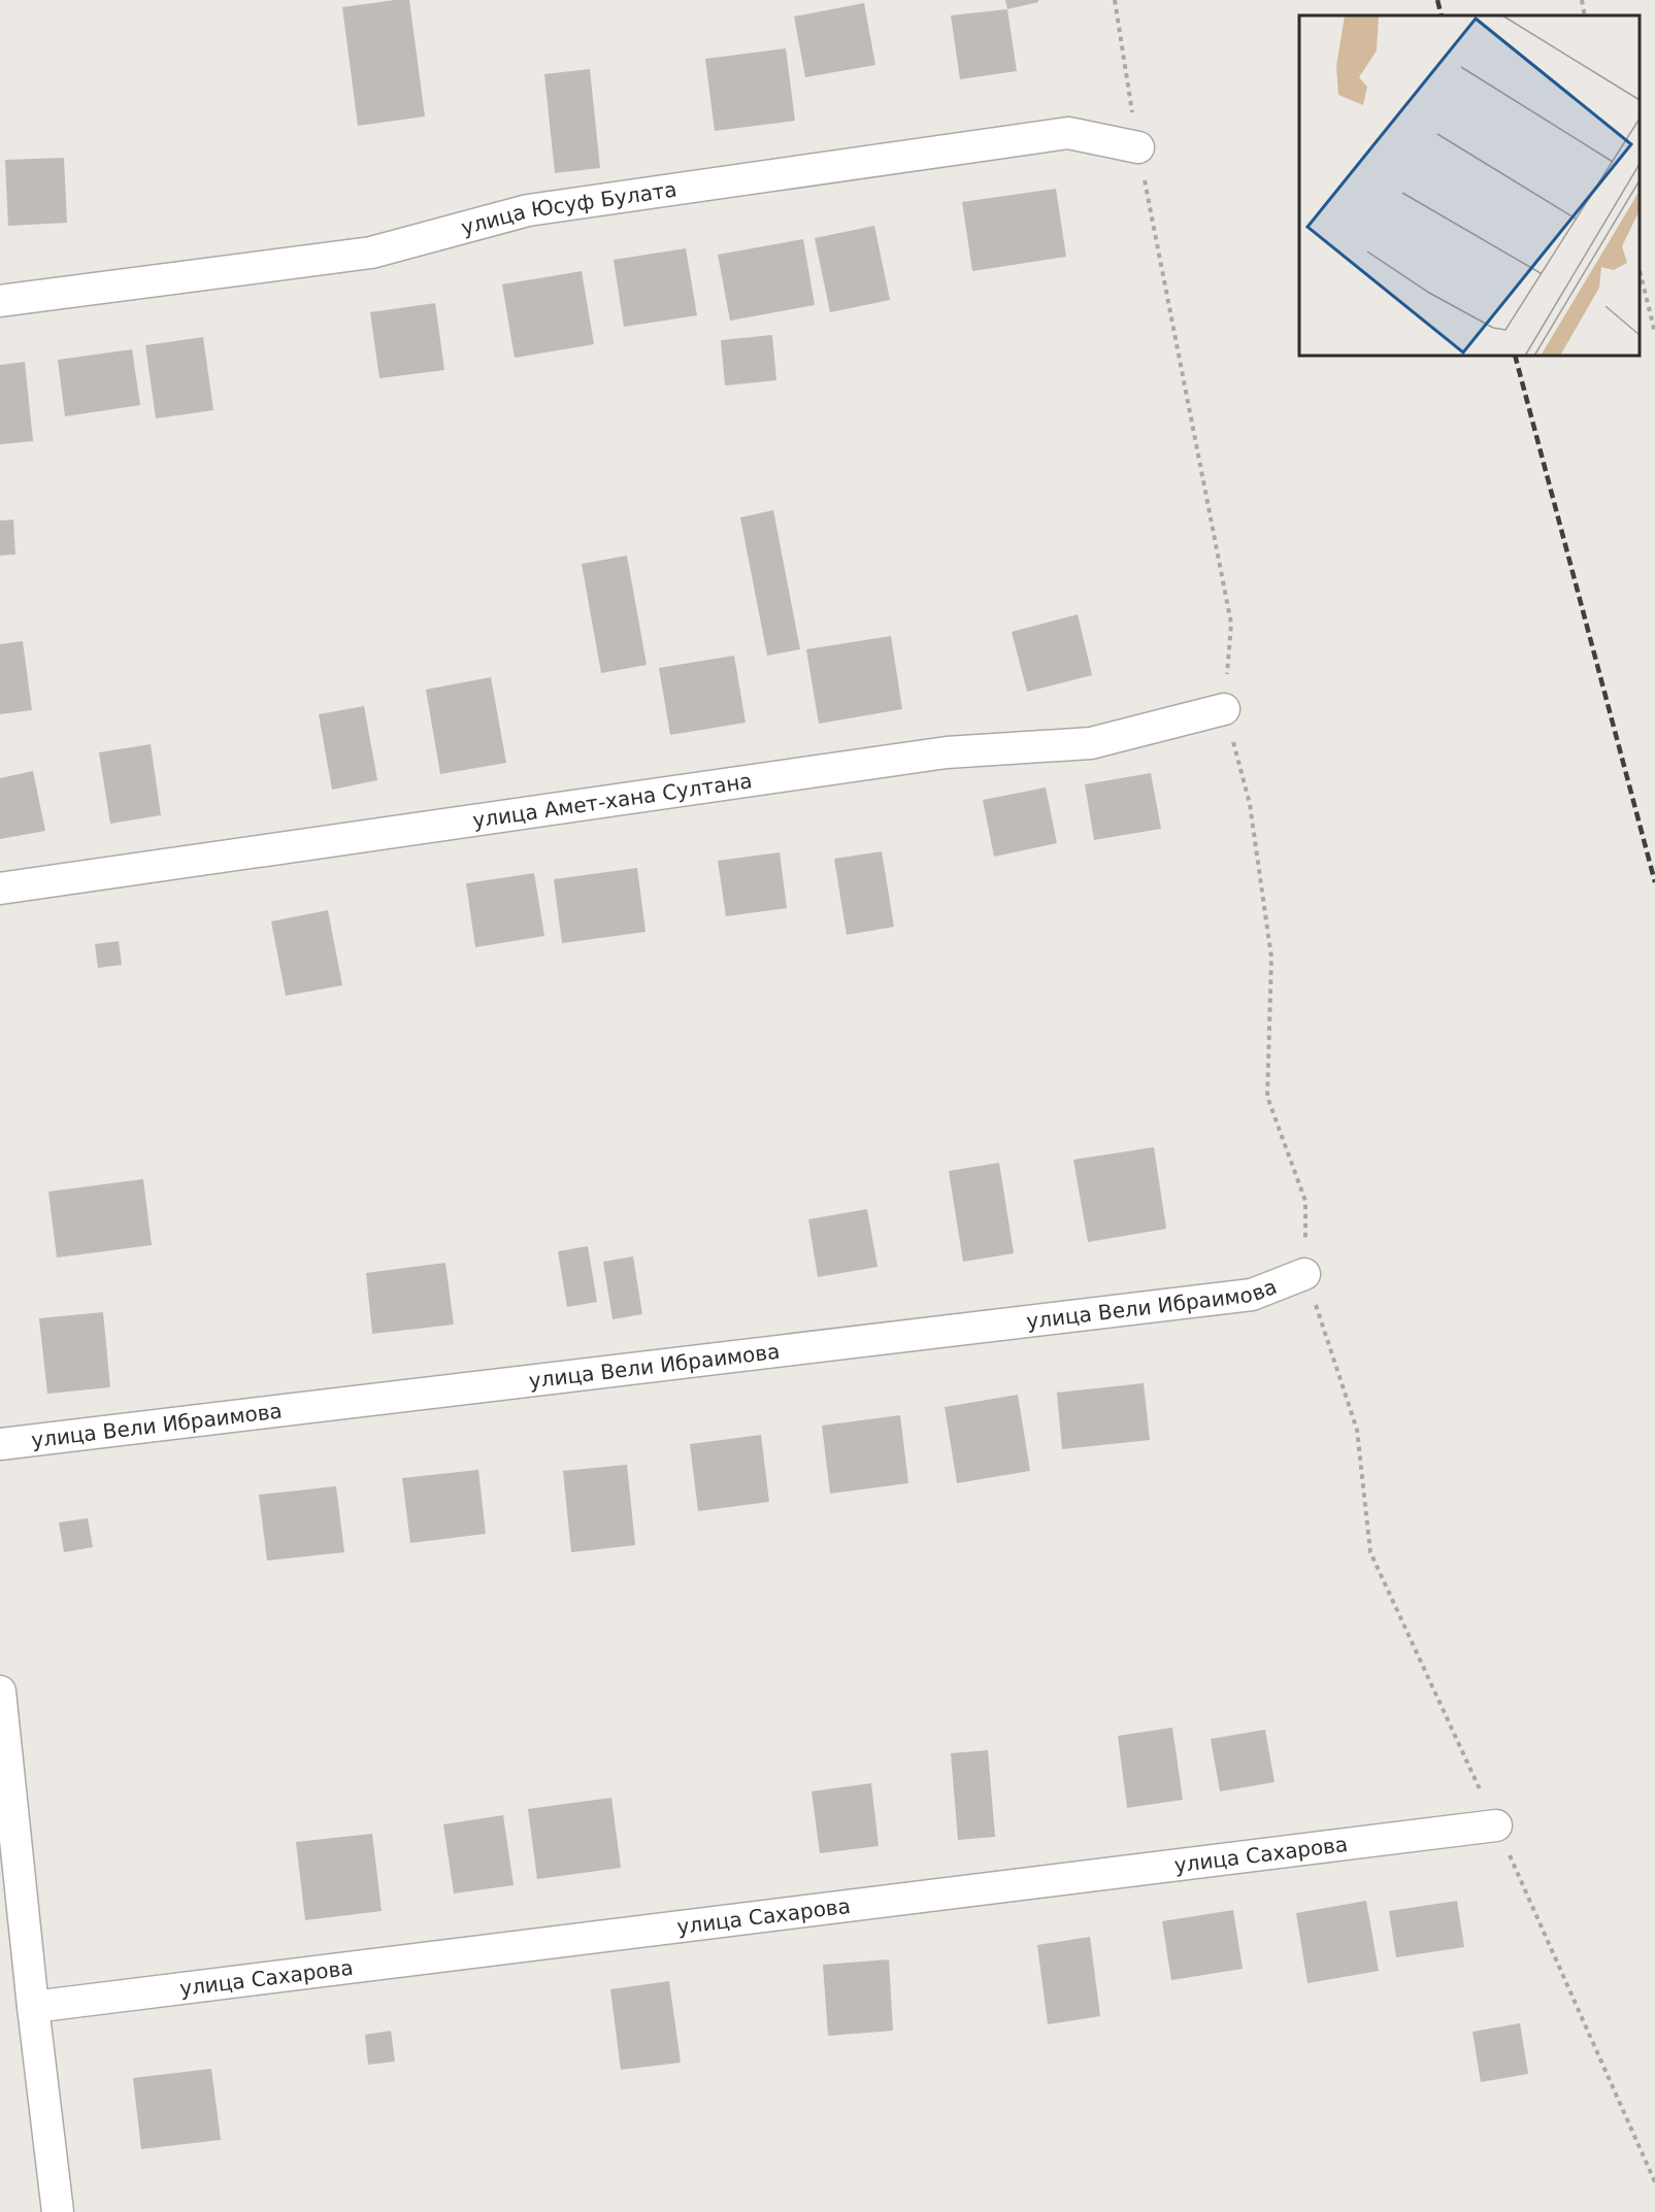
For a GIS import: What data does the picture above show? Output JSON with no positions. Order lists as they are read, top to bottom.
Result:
{
  "streets": {
    "street": [
      "улица Юсуф Булата",
      "улица Амет-хана Султана",
      "улица Вели Ибраимова",
      "улица Сахарова"
    ]
  }
}
